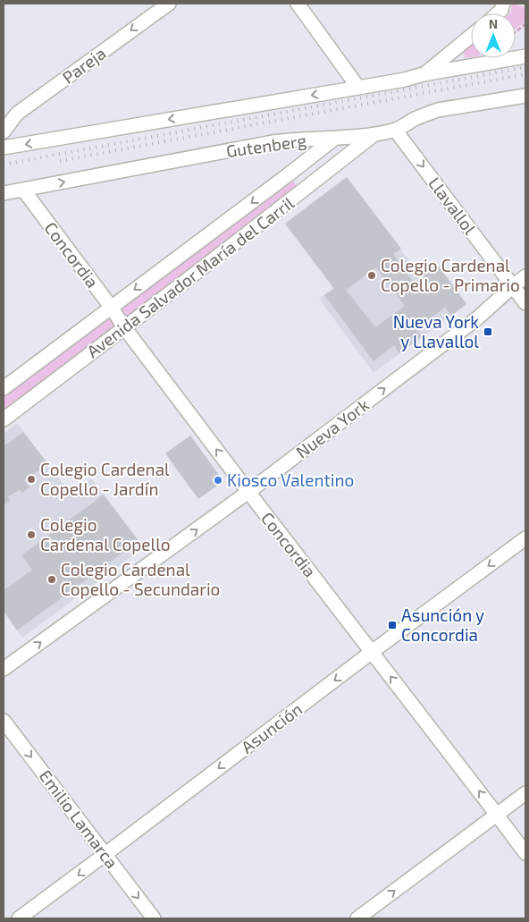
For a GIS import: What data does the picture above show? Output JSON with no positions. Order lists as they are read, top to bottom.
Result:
{
  "streets": {
    "street": [
      "Pareja",
      "Gutenberg",
      "Llavallol",
      "Concordia",
      "Avenida Salvador María del Carril",
      "Nueva York",
      "Asunción",
      "Emilio Lamarca"
    ]
  },
  "crossings": [
    ["Gutenberg", "Llavallol"],
    ["Gutenberg", "Concordia"],
    ["Gutenberg", "Avenida Salvador María del Carril"],
    ["Llavallol", "Nueva York"],
    ["Concordia", "Avenida Salvador María del Carril"],
    ["Concordia", "Nueva York"],
    ["Concordia", "Asunción"],
    ["Asunción", "Emilio Lamarca"]
  ],
  "one_way": [
    "Pareja",
    "Llavallol",
    "Concordia",
    "Nueva York",
    "Asunción",
    "Emilio Lamarca"
  ],
  "places": {
    "other": [
      "Colegio Cardenal Copello - Primario",
      "Colegio Cardenal Copello - Jardín",
      "Kiosco Valentino",
      "Colegio Cardenal Copello",
      "Colegio Cardenal Copello - Secundario"
    ],
    "transit": ["Nueva York y Llavallol", "Asunción y Concordia"]
  },
  "north": "top"
}
